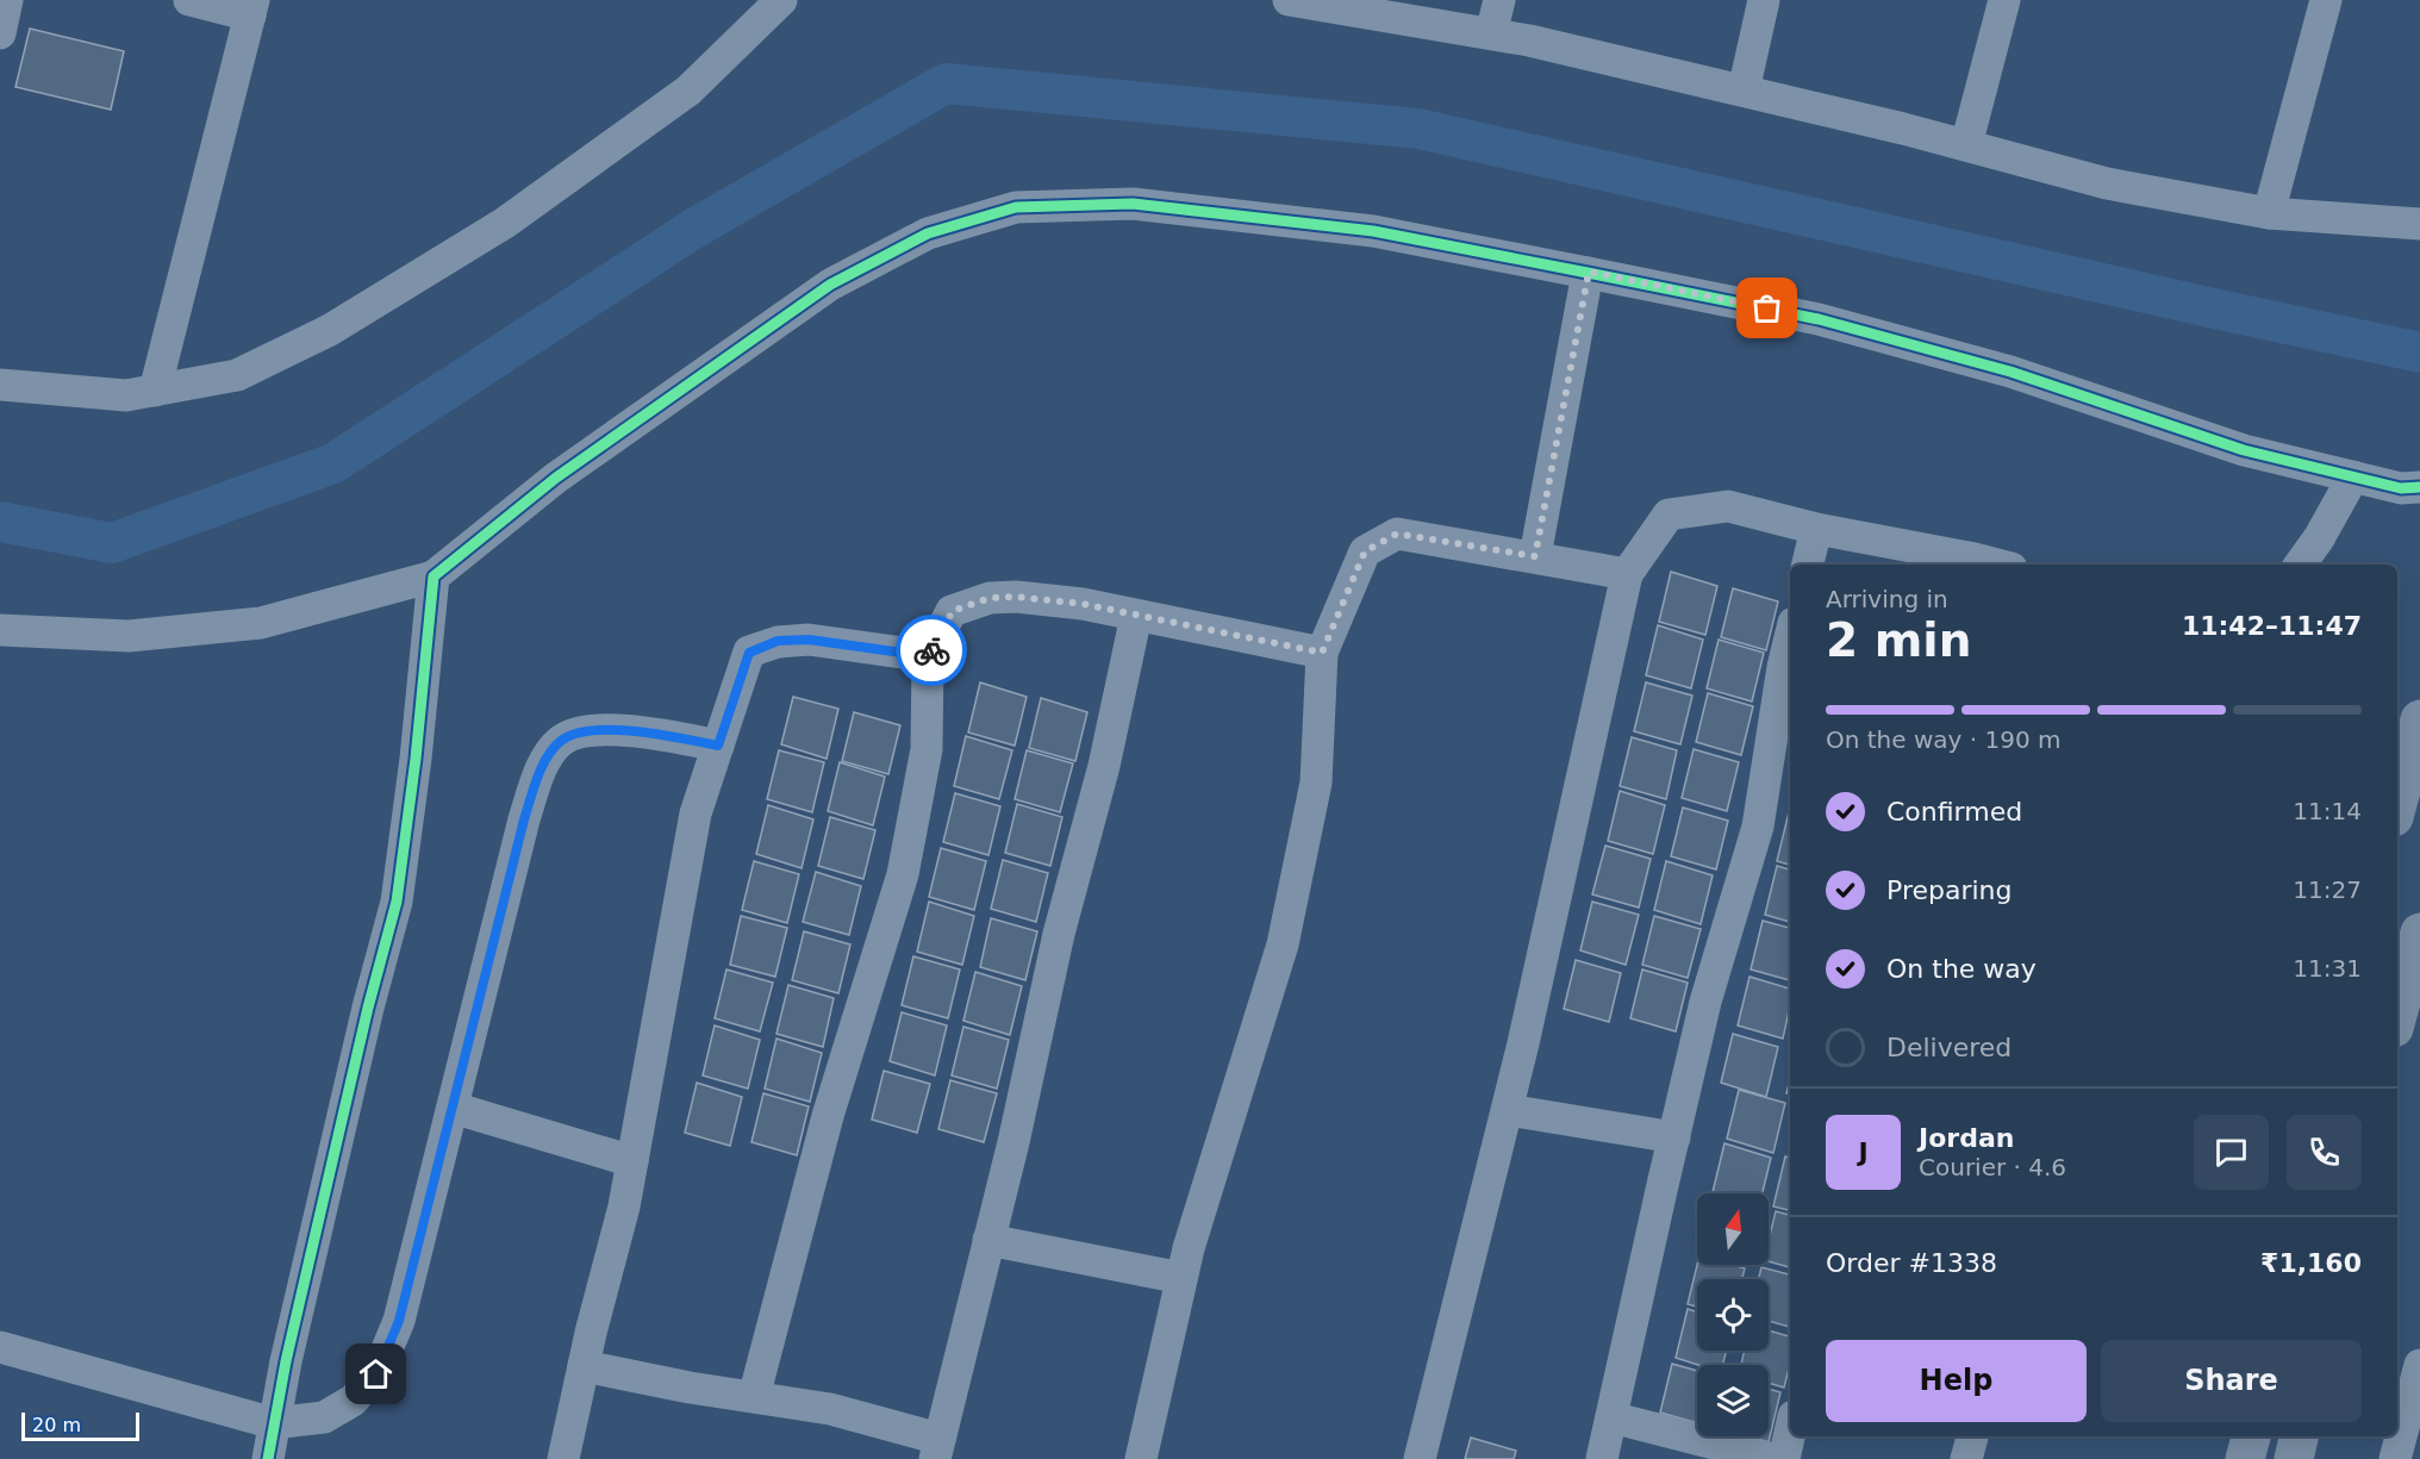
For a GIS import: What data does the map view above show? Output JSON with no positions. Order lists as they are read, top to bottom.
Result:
{
  "scale_bar": "20 m",
  "north": "top",
  "page": {
    "heading": ["2 min", "Arriving in", "11:42–11:47"],
    "panel": [
      "Jordan",
      "Courier · 4.6",
      "Order #1338",
      "₹1,160"
    ],
    "bar": "On the way · 190 m",
    "list": [
      ["Confirmed", "11:14"],
      ["Preparing", "11:27"],
      ["On the way", "11:31"],
      "Delivered"
    ],
    "round": "J",
    "buttons": ["Help", "Share"],
    "scale": "20 m"
  }
}
